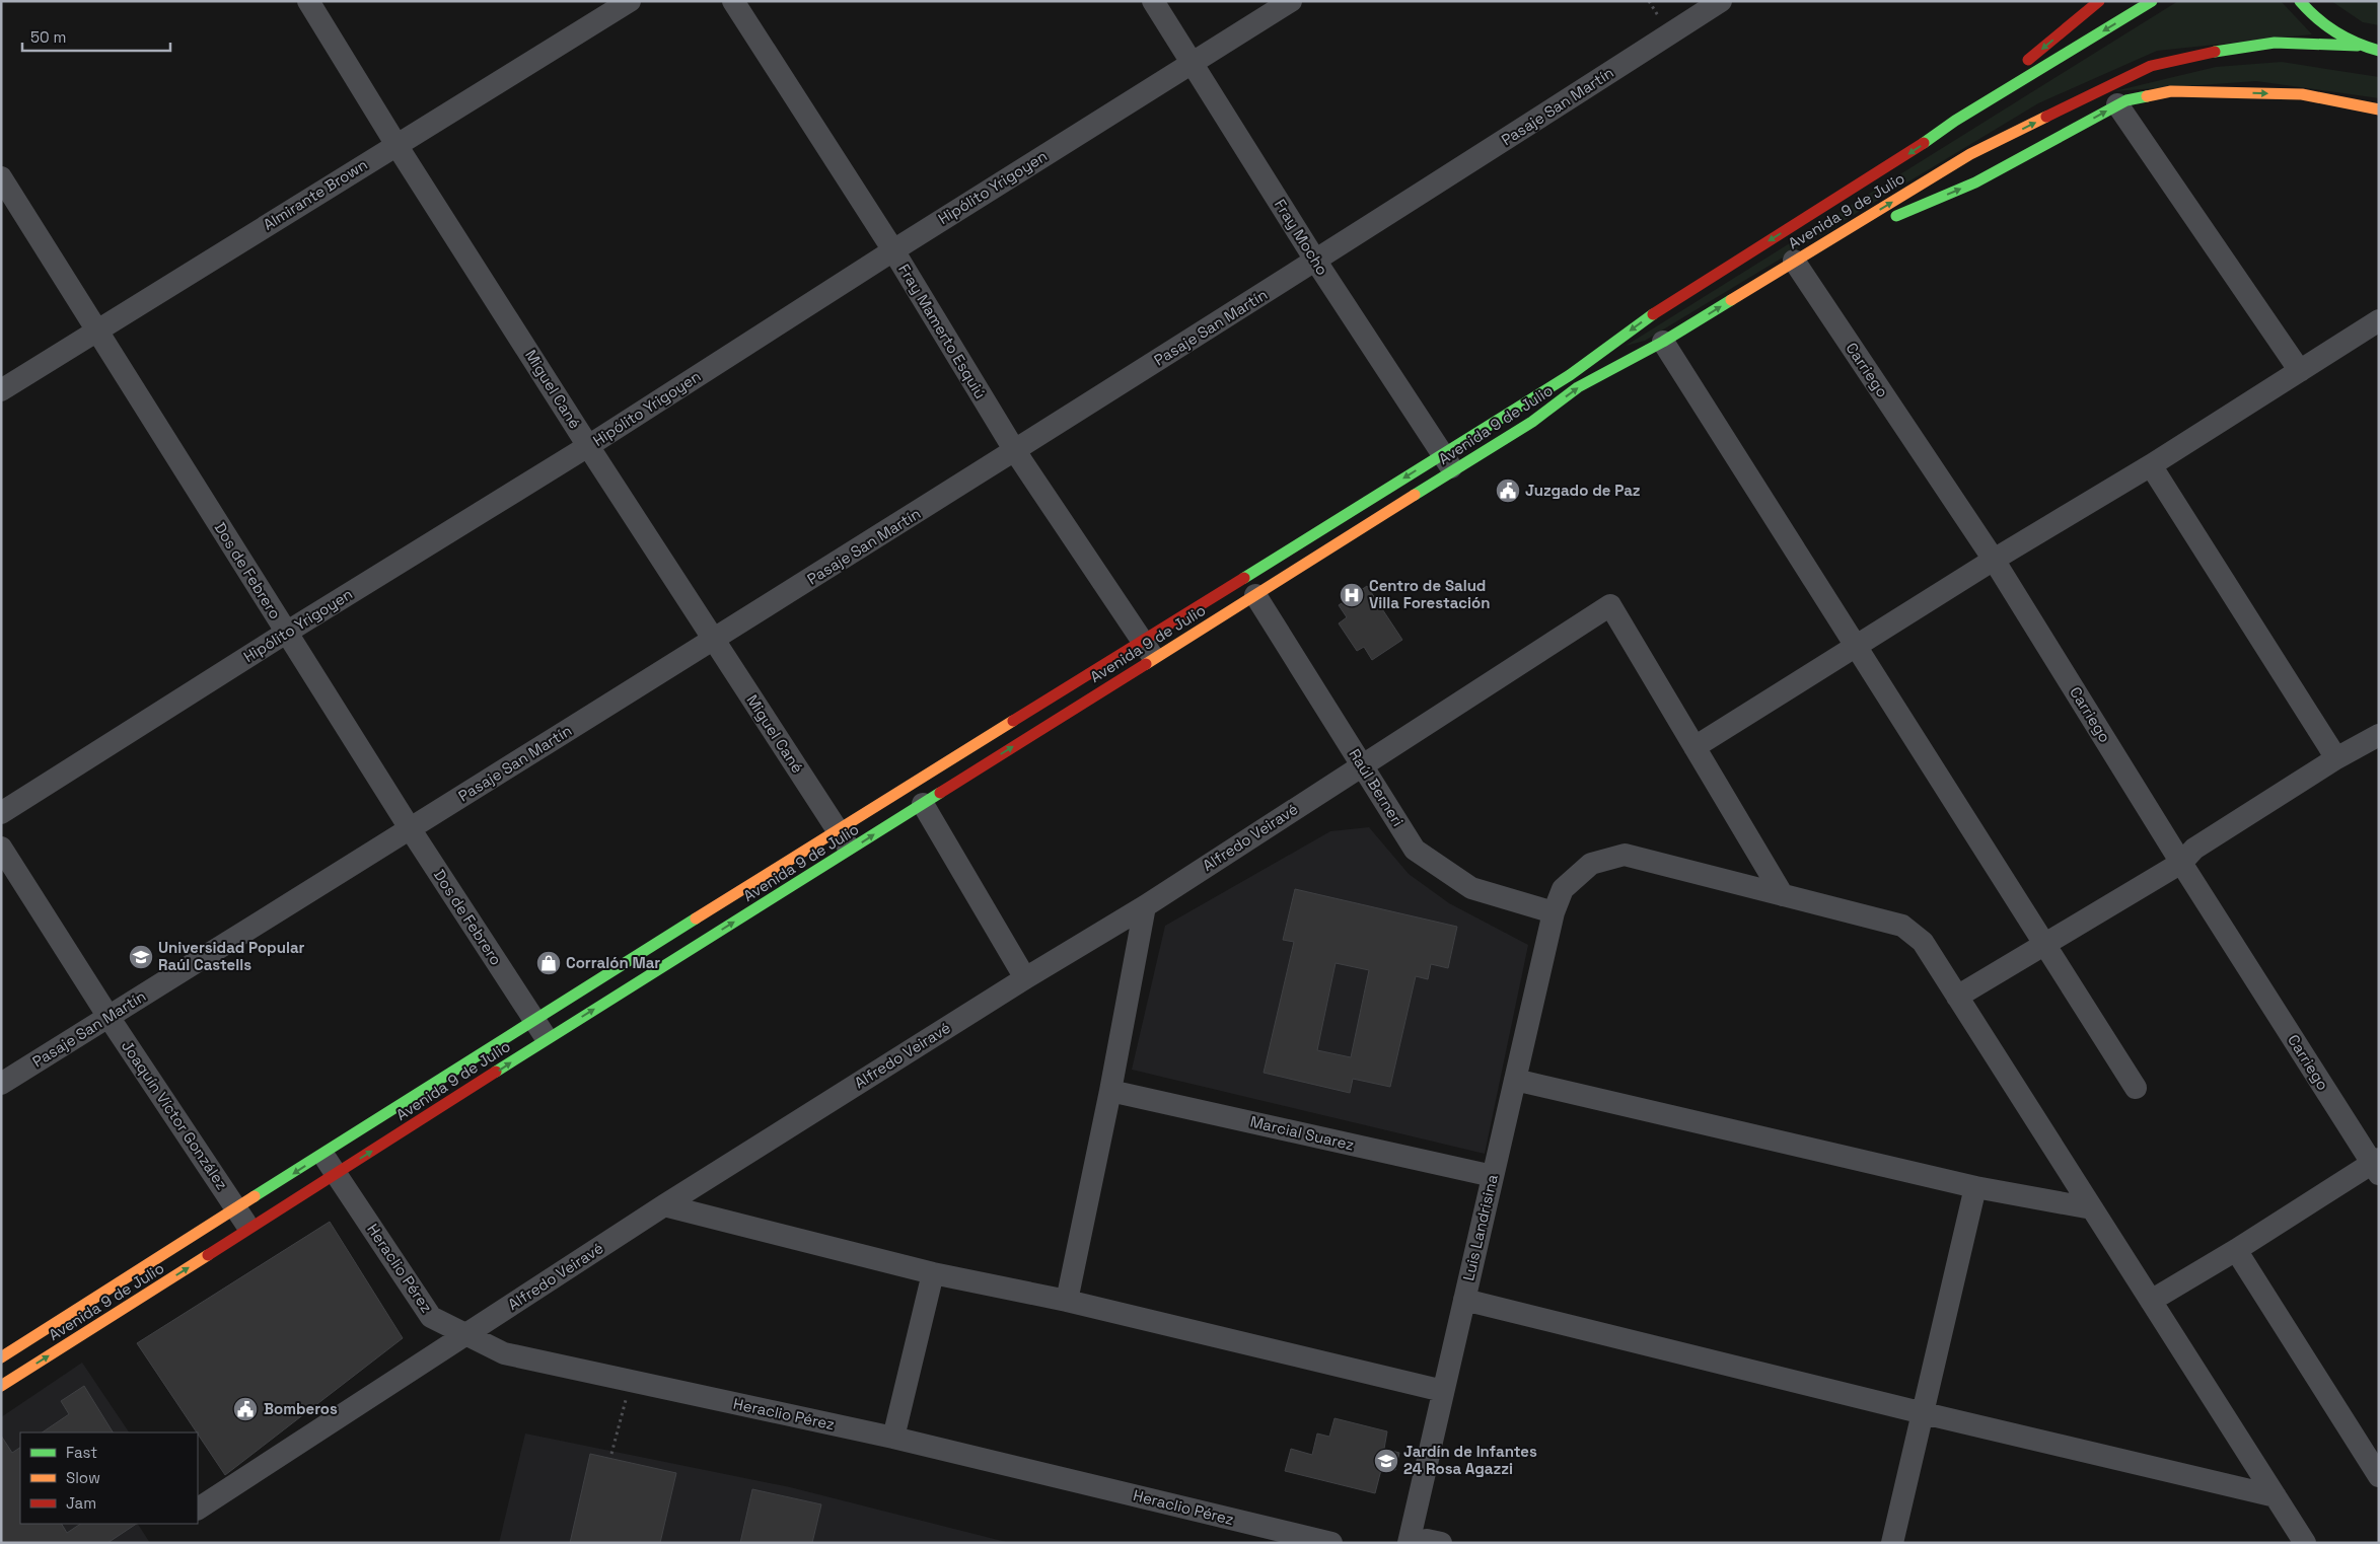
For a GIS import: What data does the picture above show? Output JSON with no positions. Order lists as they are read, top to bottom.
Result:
{
  "streets": {
    "main road": ["Avenida 9 de Julio"],
    "street": [
      "Pasaje San Martín",
      "Hipólito Yrigoyen",
      "Almirante Brown",
      "Fray Mocho",
      "Fray Mamerto Esquiú",
      "Carriego",
      "Miguel Cané",
      "Dos de Febrero",
      "Raúl Berneri",
      "Alfredo Veiravé",
      "Joaquín Víctor González",
      "Marcial Suarez",
      "Luis Landrisina",
      "Heraclio Pérez"
    ]
  },
  "crossings": [
    ["Pasaje San Martín", "Fray Mocho"],
    ["Pasaje San Martín", "Fray Mamerto Esquiú"],
    ["Pasaje San Martín", "Miguel Cané"],
    ["Pasaje San Martín", "Dos de Febrero"],
    ["Pasaje San Martín", "Joaquín Víctor González"],
    ["Hipólito Yrigoyen", "Fray Mocho"],
    ["Hipólito Yrigoyen", "Fray Mamerto Esquiú"],
    ["Hipólito Yrigoyen", "Miguel Cané"],
    ["Hipólito Yrigoyen", "Dos de Febrero"],
    ["Almirante Brown", "Miguel Cané"],
    ["Almirante Brown", "Dos de Febrero"],
    ["Avenida 9 de Julio", "Fray Mocho"],
    ["Avenida 9 de Julio", "Fray Mamerto Esquiú"],
    ["Avenida 9 de Julio", "Carriego"],
    ["Avenida 9 de Julio", "Miguel Cané"],
    ["Avenida 9 de Julio", "Dos de Febrero"],
    ["Avenida 9 de Julio", "Raúl Berneri"],
    ["Avenida 9 de Julio", "Joaquín Víctor González"],
    ["Avenida 9 de Julio", "Heraclio Pérez"],
    ["Raúl Berneri", "Alfredo Veiravé"],
    ["Raúl Berneri", "Luis Landrisina"],
    ["Alfredo Veiravé", "Heraclio Pérez"],
    ["Marcial Suarez", "Luis Landrisina"]
  ],
  "places": {
    "public building": ["Juzgado de Paz", "Bomberos"],
    "hospital": ["Centro de Salud Villa Forestación"],
    "school or university": ["Universidad Popular Raúl Castells", "Jardín de Infantes 24 Rosa Agazzi"],
    "shop": ["Corralón Mar"]
  },
  "legend": ["Fast", "Slow", "Jam"],
  "scale_bar": "50 m"
}
